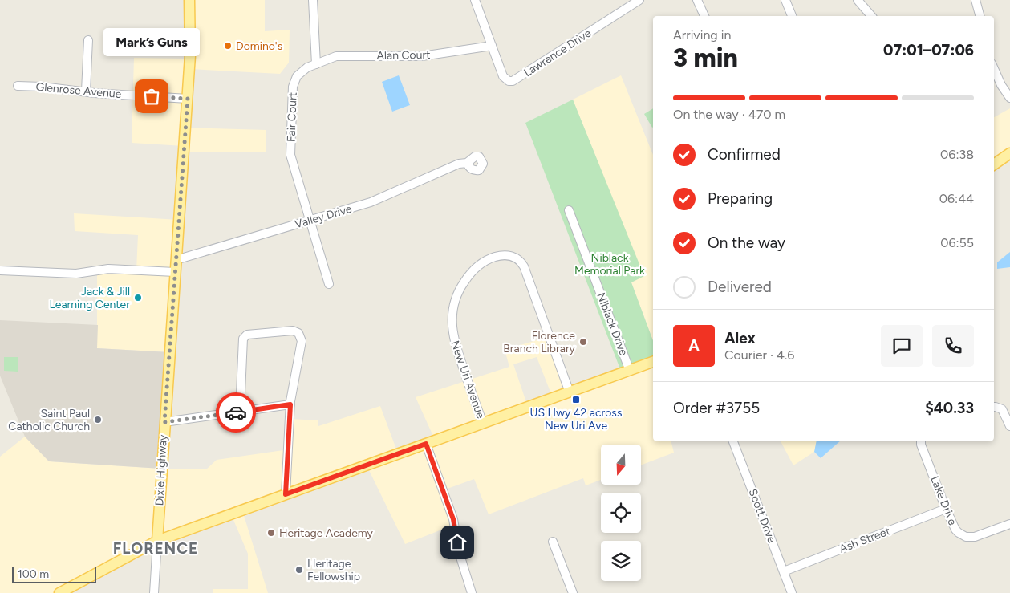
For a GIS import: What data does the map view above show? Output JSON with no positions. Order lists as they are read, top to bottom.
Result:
{
  "streets": {
    "main road": ["Dixie Highway"],
    "street": [
      "Lawrence Drive",
      "Alan Court",
      "Glenrose Avenue",
      "Fair Court",
      "Valley Drive",
      "Niblack Drive",
      "New Uri Avenue",
      "Lake Drive",
      "Scott Drive",
      "Ash Street"
    ]
  },
  "crossings": [
    ["Lawrence Drive", "Alan Court"],
    ["Alan Court", "Fair Court"],
    ["Glenrose Avenue", "Dixie Highway"],
    ["Fair Court", "Valley Drive"],
    ["Valley Drive", "Dixie Highway"],
    ["Lake Drive", "Ash Street"],
    ["Scott Drive", "Ash Street"]
  ],
  "districts": ["FLORENCE"],
  "parks": ["Niblack Memorial Park"],
  "places": {
    "other": [
      "Domino's",
      "Mark’s Guns",
      "Jack & Jill Learning Center",
      "Florence Branch Library",
      "Saint Paul Catholic Church",
      "Heritage Academy",
      "Heritage Fellowship"
    ],
    "transit": ["US Hwy 42 across New Uri Ave"]
  },
  "scale_bar": "100 m",
  "north": "bottom",
  "page": {
    "heading": ["3 min", "Arriving in", "07:01–07:06"],
    "panel": [
      "Alex",
      "Courier · 4.6",
      "Order #3755",
      "$40.33"
    ],
    "bubble": "Mark’s Guns",
    "bar": "On the way · 470 m",
    "list": [
      ["Confirmed", "06:38"],
      ["Preparing", "06:44"],
      ["On the way", "06:55"],
      "Delivered"
    ],
    "round": "A",
    "scale": "100 m"
  }
}
